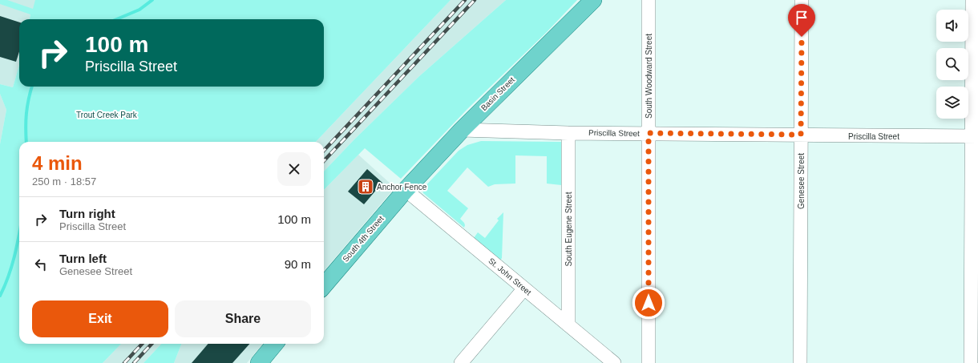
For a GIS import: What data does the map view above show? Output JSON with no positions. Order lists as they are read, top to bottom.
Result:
{
  "streets": {
    "main road": ["Basin Street", "South 4th Street"],
    "street": [
      "South Woodward Street",
      "Priscilla Street",
      "Genesee Street",
      "South Eugene Street",
      "St. John Street"
    ]
  },
  "crossings": [
    ["South Woodward Street", "Priscilla Street"],
    ["Basin Street", "Priscilla Street"],
    ["Basin Street", "South 4th Street"],
    ["Basin Street", "St. John Street"],
    ["Priscilla Street", "Genesee Street"],
    ["Priscilla Street", "South Eugene Street"],
    ["South Eugene Street", "St. John Street"],
    ["South 4th Street", "St. John Street"]
  ],
  "parks": ["Trout Creek Park"],
  "places": {
    "building": ["Anchor Fence"]
  },
  "page": {
    "turn": ["100 m", "Priscilla Street"],
    "heading": ["4 min", "250 m · 18:57"],
    "list": [
      {
        "name": "Turn right",
        "note": "Priscilla Street",
        "value": "100 m"
      },
      {
        "name": "Turn left",
        "note": "Genesee Street",
        "value": "90 m"
      }
    ],
    "buttons": ["Exit", "Share"]
  }
}
